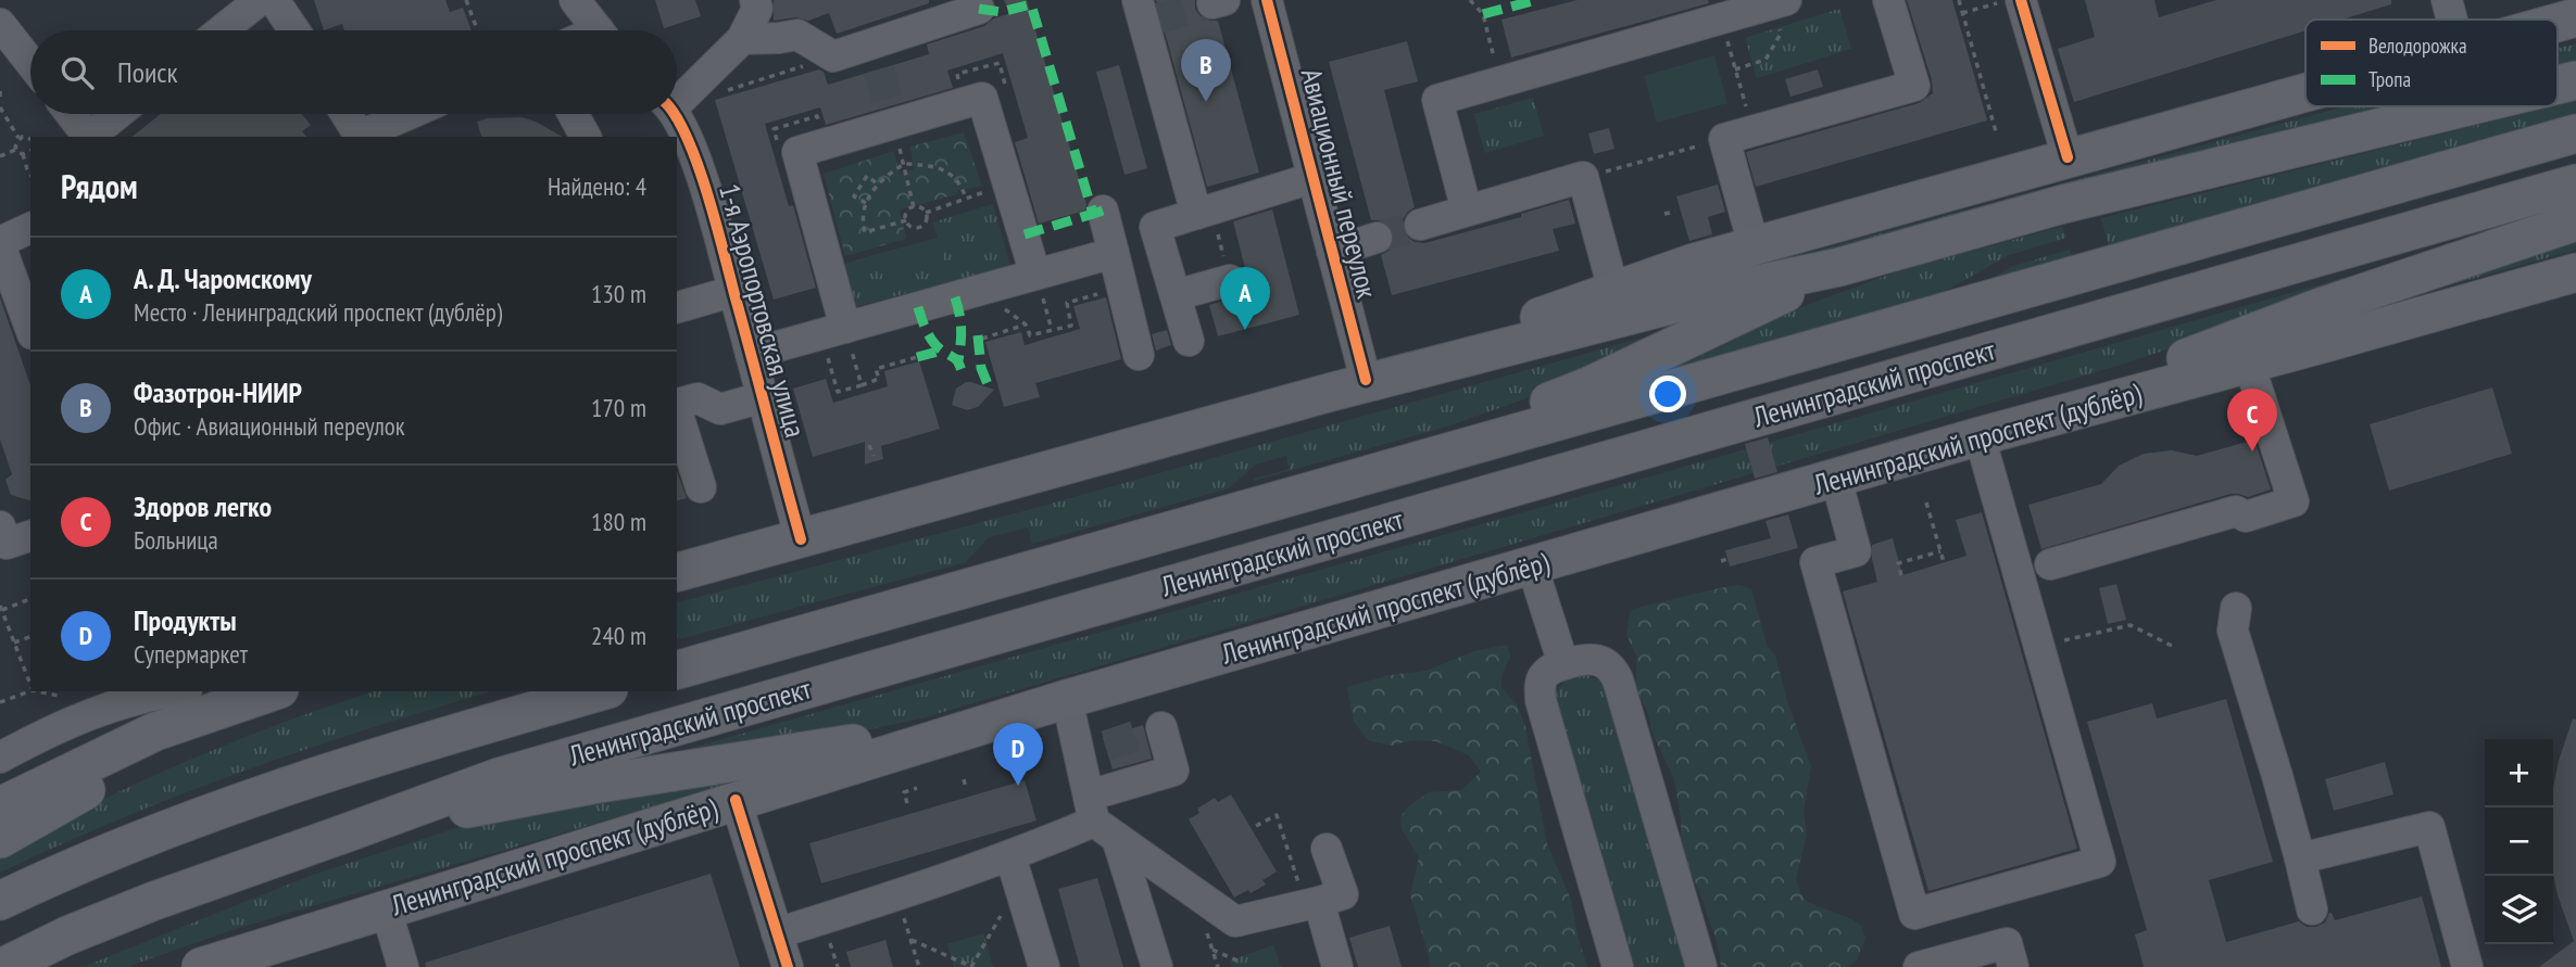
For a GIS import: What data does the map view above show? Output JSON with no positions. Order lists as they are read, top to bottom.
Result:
{
  "streets": {
    "main road": ["Ленинградский проспект", "Ленинградский проспект (дублёр)"],
    "street": ["Авиационный переулок", "1-я Аэропортовская улица"]
  },
  "legend": ["Велодорожка", "Тропа"],
  "page": {
    "search": "Поиск",
    "pins": [
      "B",
      "A",
      "C",
      "D"
    ],
    "heading": ["Рядом", "Найдено: 4"],
    "list": [
      {
        "mark": "A",
        "name": "А. Д. Чаромскому",
        "note": "Место · Ленинградский проспект (дублёр)",
        "value": "130 m"
      },
      {
        "mark": "B",
        "name": "Фазотрон-НИИР",
        "note": "Офис · Авиационный переулок",
        "value": "170 m"
      },
      {
        "mark": "C",
        "name": "Здоров легко",
        "note": "Больница",
        "value": "180 m"
      },
      {
        "mark": "D",
        "name": "Продукты",
        "note": "Супермаркет",
        "value": "240 m"
      }
    ],
    "map_buttons": ["+", "−"]
  }
}
